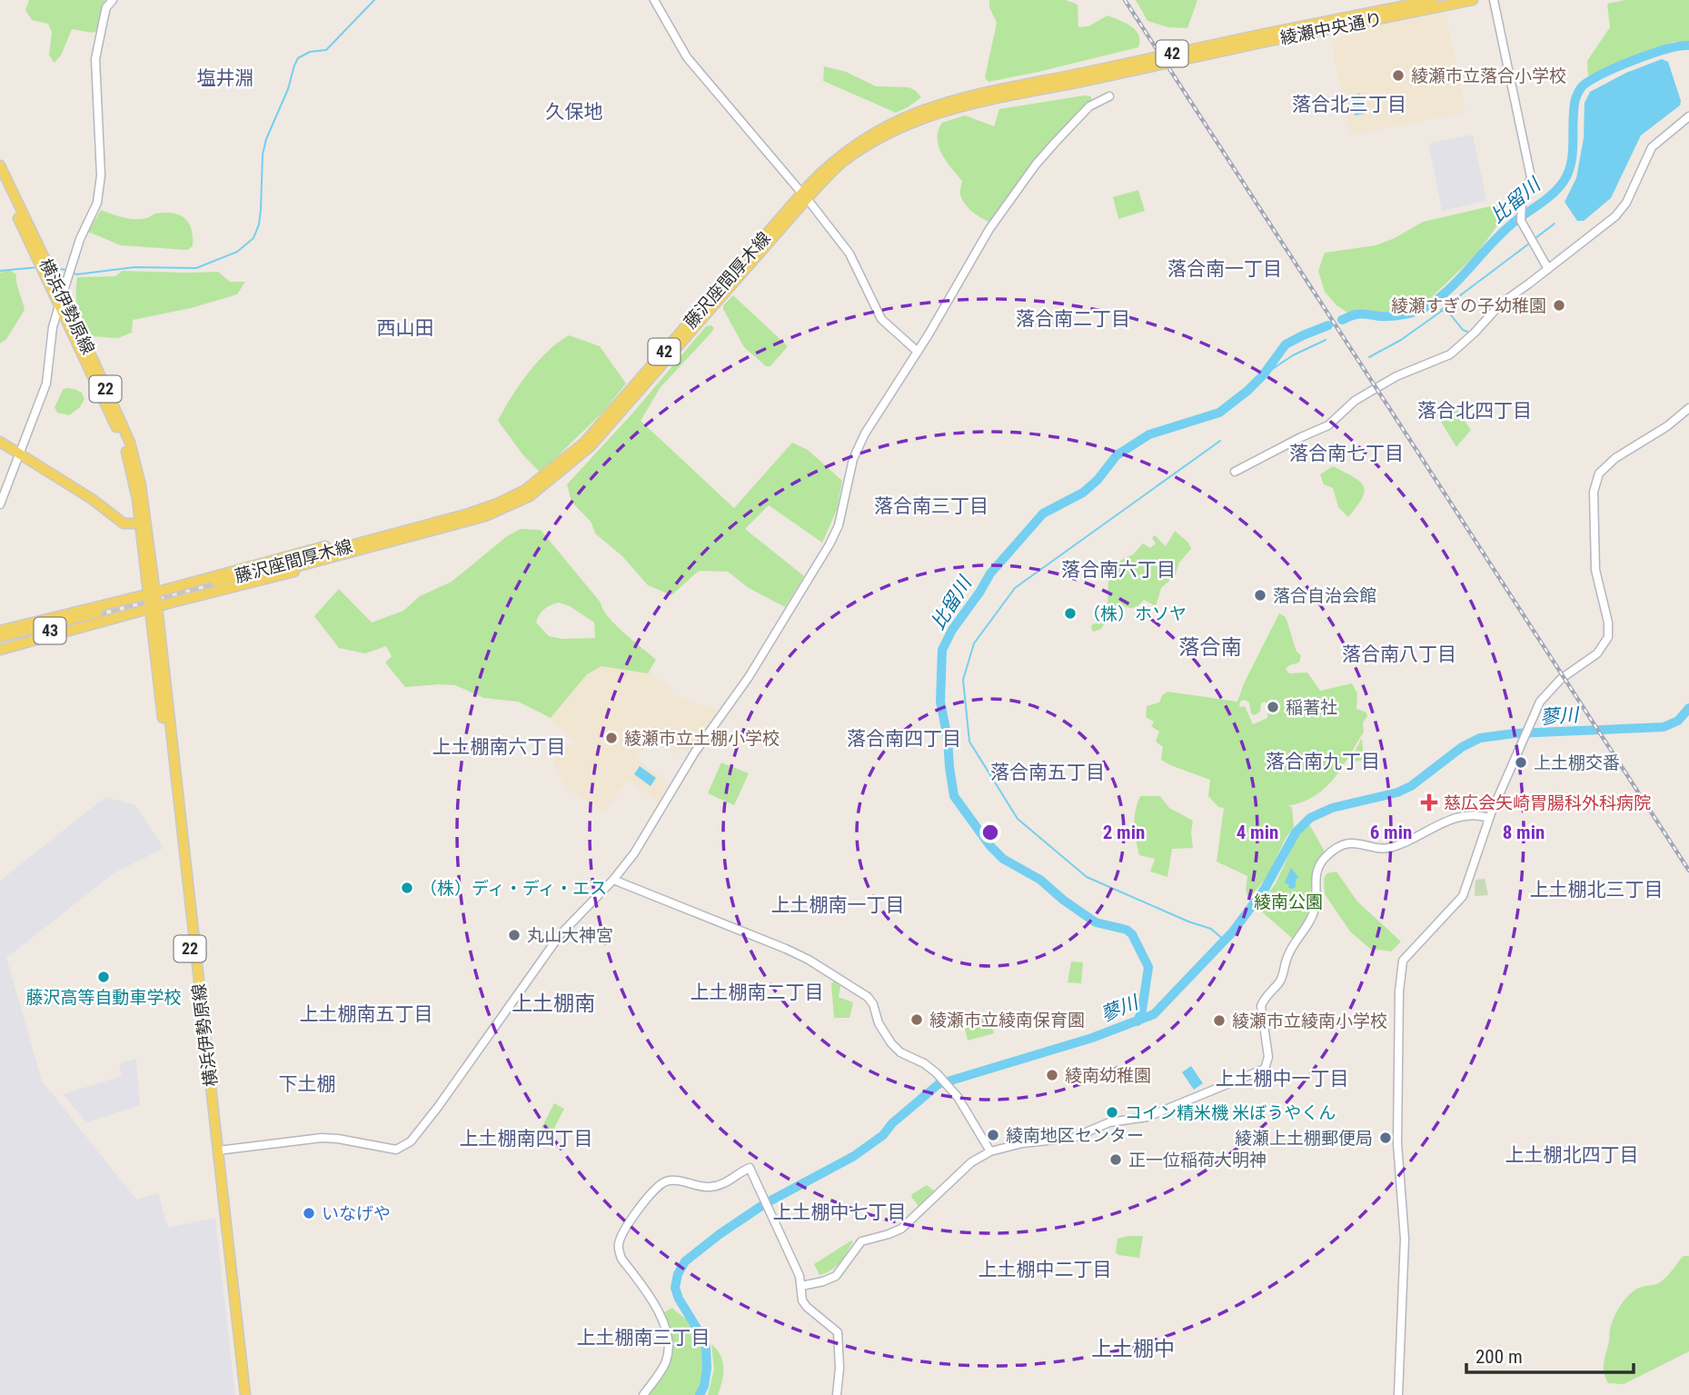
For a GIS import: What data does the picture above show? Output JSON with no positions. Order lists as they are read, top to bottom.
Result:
{
  "streets": {
    "main road": [
      "綾瀬中央通り",
      "42",
      "藤沢座間厚木線",
      "横浜伊勢原線",
      "22",
      "43"
    ]
  },
  "crossings": [
    ["綾瀬中央通り", "藤沢座間厚木線"],
    ["42", "藤沢座間厚木線"],
    ["42", "横浜伊勢原線"]
  ],
  "districts": [
    "塩井淵",
    "落合北三丁目",
    "久保地",
    "落合南一丁目",
    "落合南二丁目",
    "西山田",
    "落合北四丁目",
    "落合南七丁目",
    "落合南三丁目",
    "落合南六丁目",
    "落合南",
    "落合南八丁目",
    "落合南四丁目",
    "上土棚南六丁目",
    "落合南九丁目",
    "落合南五丁目",
    "上土棚北三丁目",
    "上土棚南一丁目",
    "上土棚南二丁目",
    "上土棚南",
    "上土棚南五丁目",
    "上土棚中一丁目",
    "下土棚",
    "上土棚南四丁目",
    "上土棚北四丁目",
    "上土棚中七丁目",
    "上土棚中二丁目",
    "上土棚南三丁目",
    "上土棚中"
  ],
  "water": ["比留川", "蓼川"],
  "parks": ["綾南公園"],
  "places": {
    "other": [
      "綾瀬市立落合小学校",
      "綾瀬すぎの子幼稚園",
      "落合自治会館",
      "（株）ホソヤ",
      "稲著社",
      "綾瀬市立土棚小学校",
      "上土棚交番",
      "（株）ディ・ディ・エス",
      "丸山大神宮",
      "藤沢高等自動車学校",
      "綾瀬市立綾南保育園",
      "綾瀬市立綾南小学校",
      "綾南幼稚園",
      "コイン精米機 米ぼうやくん",
      "綾南地区センター",
      "綾瀬上土棚郵便局",
      "正一位稲荷大明神",
      "いなげや"
    ],
    "health": ["慈広会矢崎胃腸科外科病院"]
  },
  "scale_bar": "200 m",
  "rings": [
    "2 min",
    "4 min",
    "6 min",
    "8 min"
  ]
}
